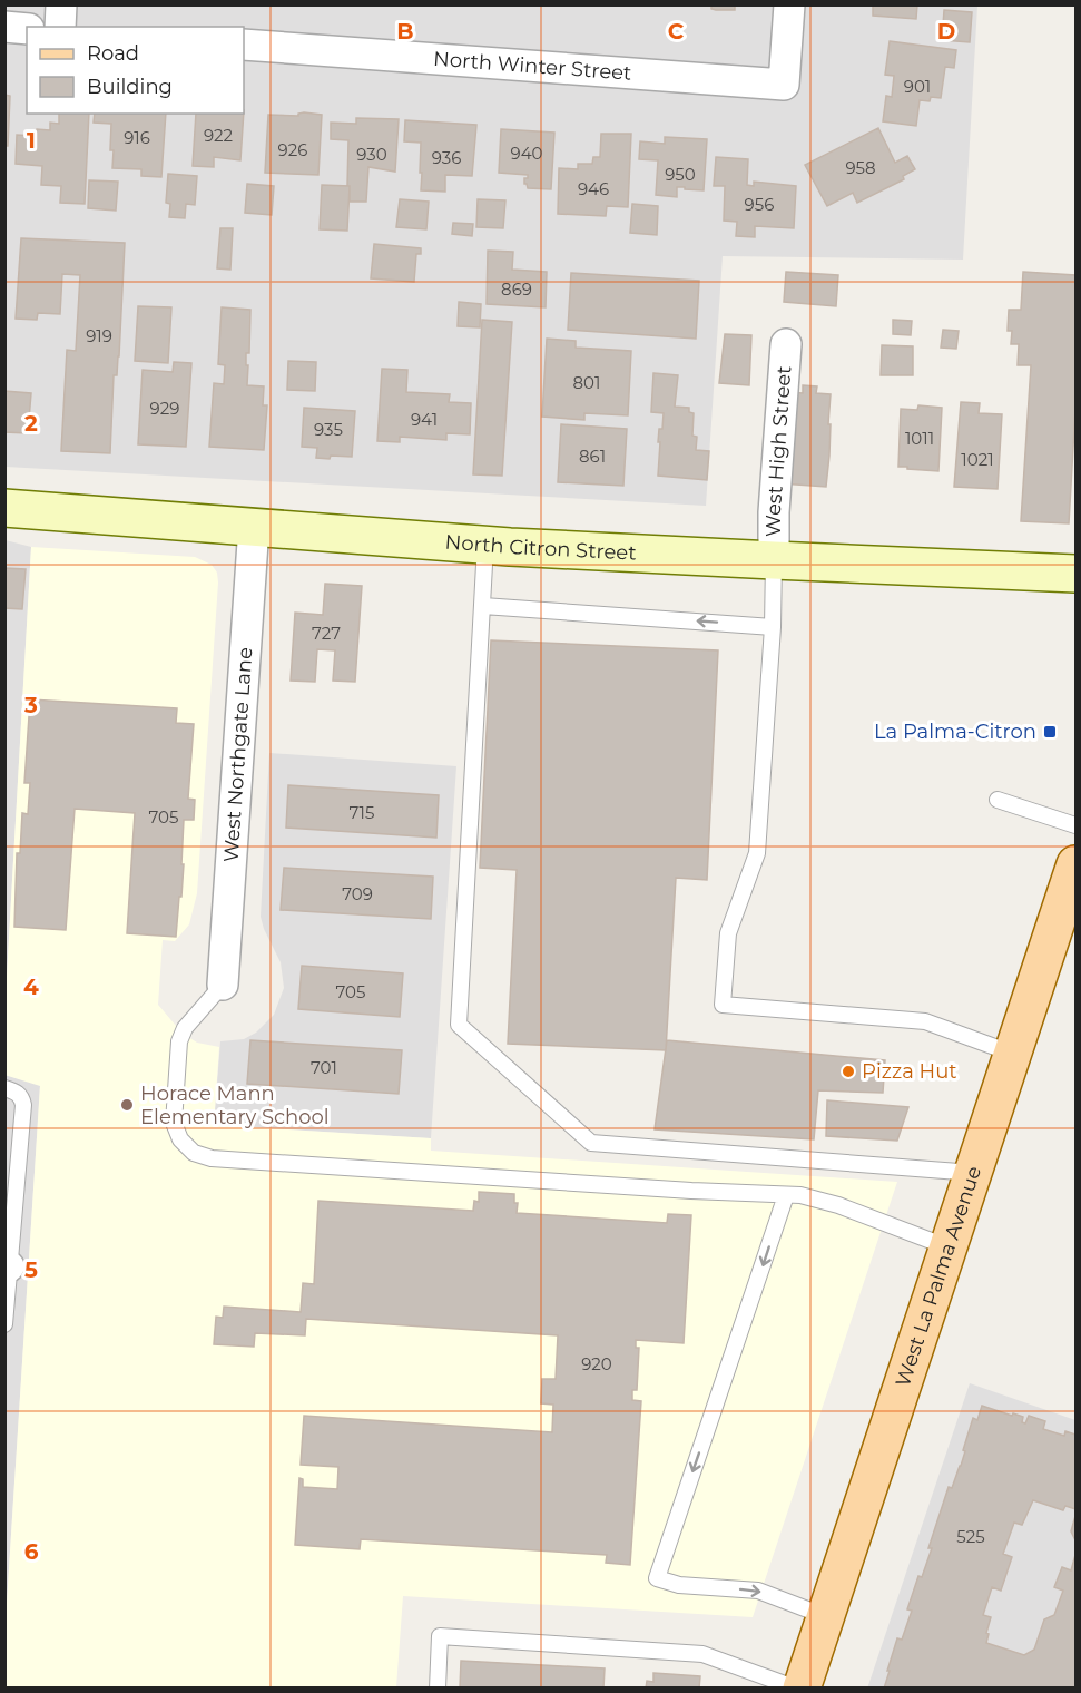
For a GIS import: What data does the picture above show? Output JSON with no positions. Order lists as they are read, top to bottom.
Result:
{
  "streets": {
    "main road": ["West La Palma Avenue"],
    "street": [
      "North Winter Street",
      "West High Street",
      "North Citron Street",
      "West Northgate Lane"
    ]
  },
  "crossings": [
    ["West High Street", "North Citron Street"],
    ["North Citron Street", "West Northgate Lane"]
  ],
  "places": {
    "transit": ["La Palma-Citron"],
    "other": ["Pizza Hut", "Horace Mann Elementary School"]
  },
  "house_numbers": [
    "901",
    "922",
    "916",
    "926",
    "940",
    "930",
    "936",
    "958",
    "950",
    "946",
    "956",
    "869",
    "919",
    "801",
    "929",
    "941",
    "935",
    "1011",
    "861",
    "1021",
    "727",
    "715",
    "705",
    "709",
    "705",
    "701",
    "920",
    "525"
  ],
  "legend": ["Road", "Building"],
  "grid": {
    "columns": ["B", "C", "D"],
    "rows": [
      "1",
      "2",
      "3",
      "4",
      "5",
      "6"
    ]
  }
}
